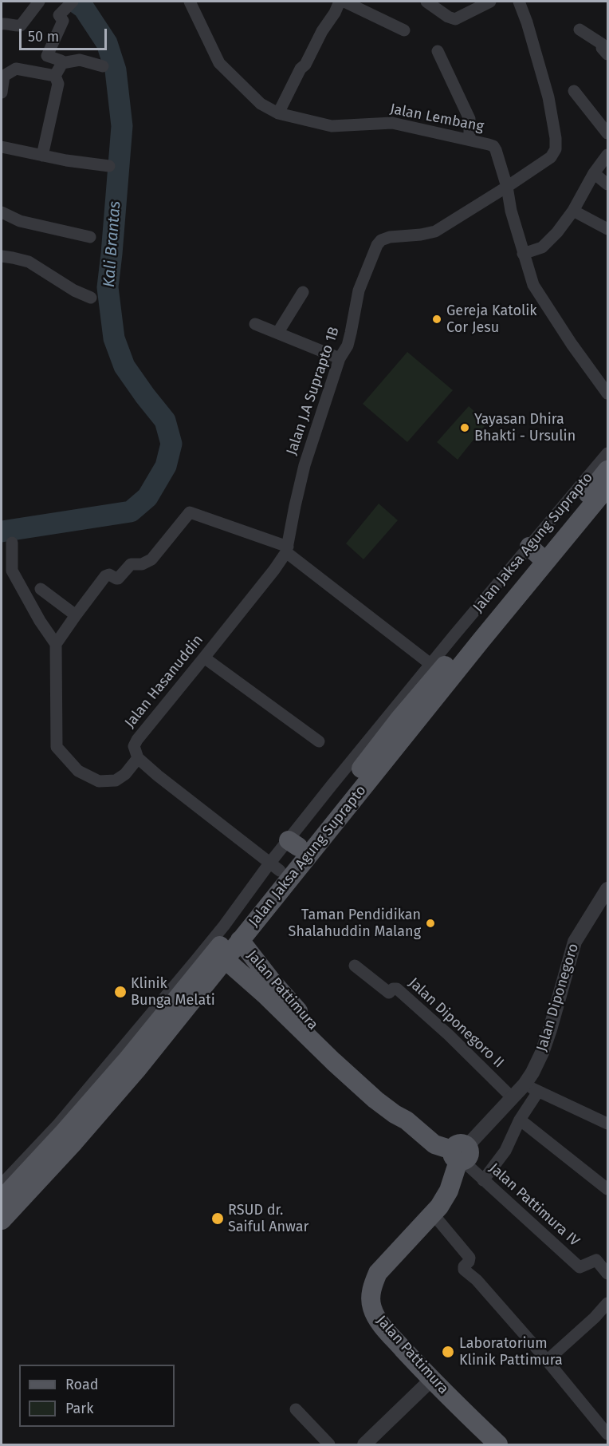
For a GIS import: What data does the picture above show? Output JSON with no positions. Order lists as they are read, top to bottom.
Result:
{
  "streets": {
    "main road": ["Jalan Jaksa Agung Suprapto", "Jalan Pattimura"],
    "street": [
      "Jalan Lembang",
      "Jalan J.A Suprapto 1B",
      "Jalan Hasanuddin",
      "Jalan Diponegoro",
      "Jalan Diponegoro II",
      "Jalan Pattimura IV"
    ]
  },
  "crossings": [
    ["Jalan Lembang", "Jalan J.A Suprapto 1B"],
    ["Jalan J.A Suprapto 1B", "Jalan Hasanuddin"],
    ["Jalan Jaksa Agung Suprapto", "Jalan Pattimura"],
    ["Jalan Pattimura", "Jalan Diponegoro"],
    ["Jalan Pattimura", "Jalan Pattimura IV"],
    ["Jalan Diponegoro", "Jalan Diponegoro II"],
    ["Jalan Diponegoro", "Jalan Pattimura IV"]
  ],
  "water": ["Kali Brantas"],
  "places": [
    "Gereja Katolik Cor Jesu",
    "Yayasan Dhira Bhakti - Ursulin",
    "Taman Pendidikan Shalahuddin Malang",
    "Klinik Bunga Melati",
    "RSUD dr. Saiful Anwar",
    "Laboratorium Klinik Pattimura"
  ],
  "legend": ["Road", "Park"],
  "scale_bar": "50 m"
}
